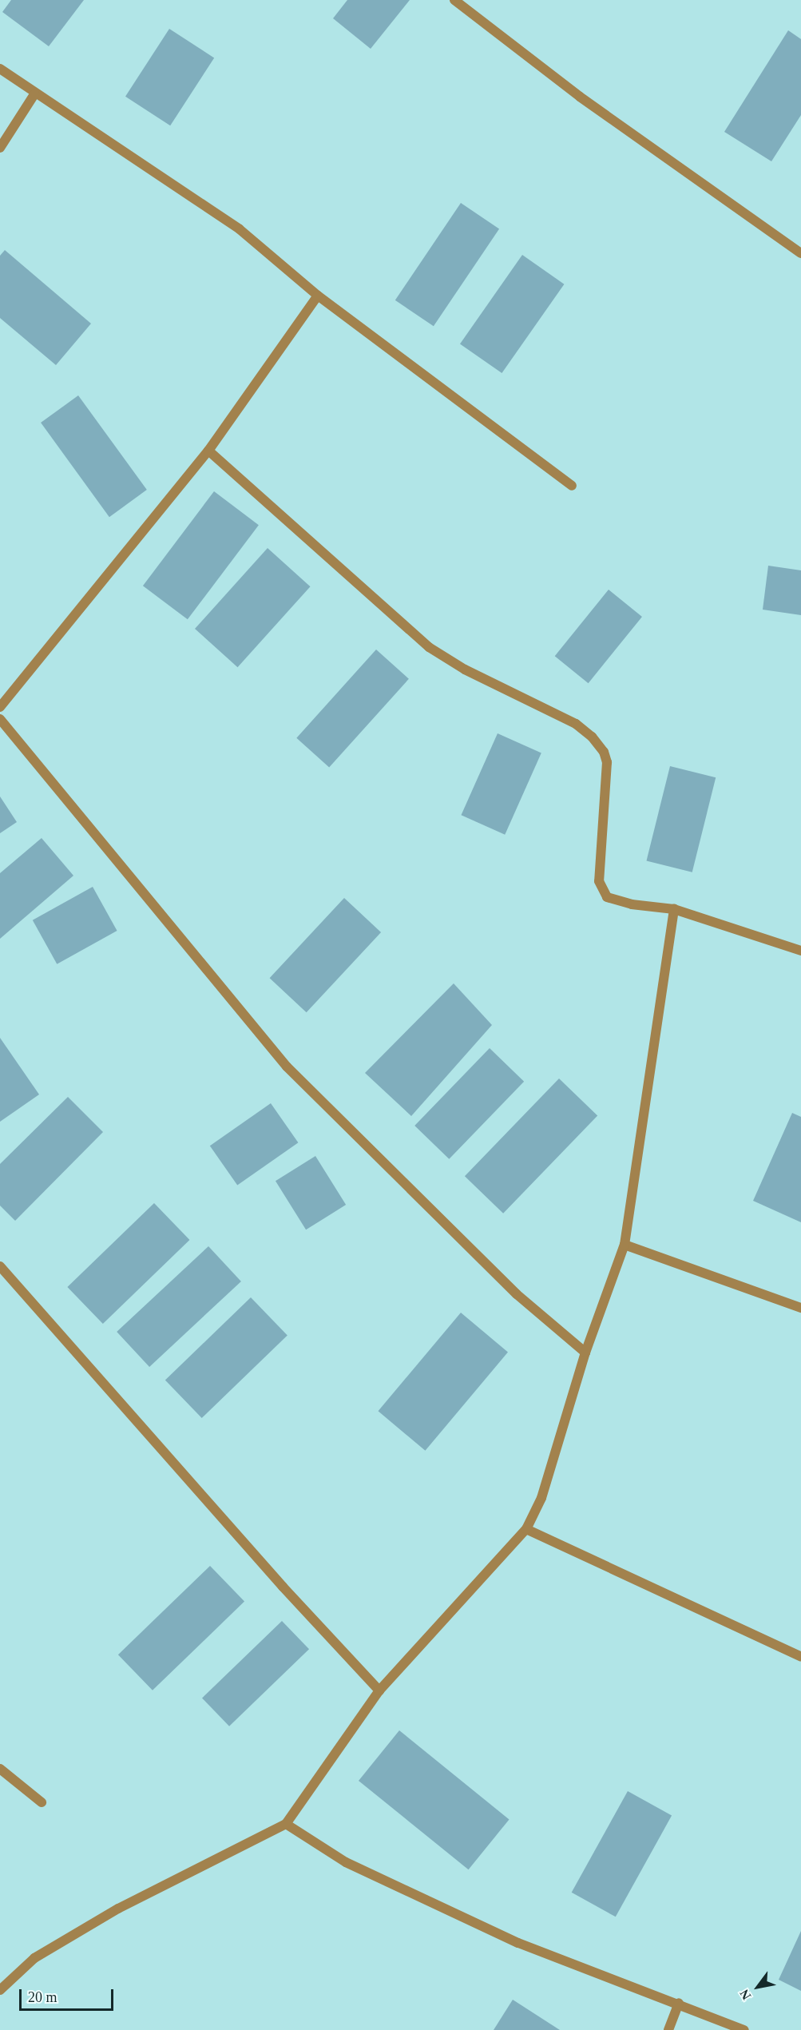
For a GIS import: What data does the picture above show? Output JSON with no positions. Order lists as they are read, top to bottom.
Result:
{
  "scale_bar": "20 m",
  "north": "bottom left"
}
